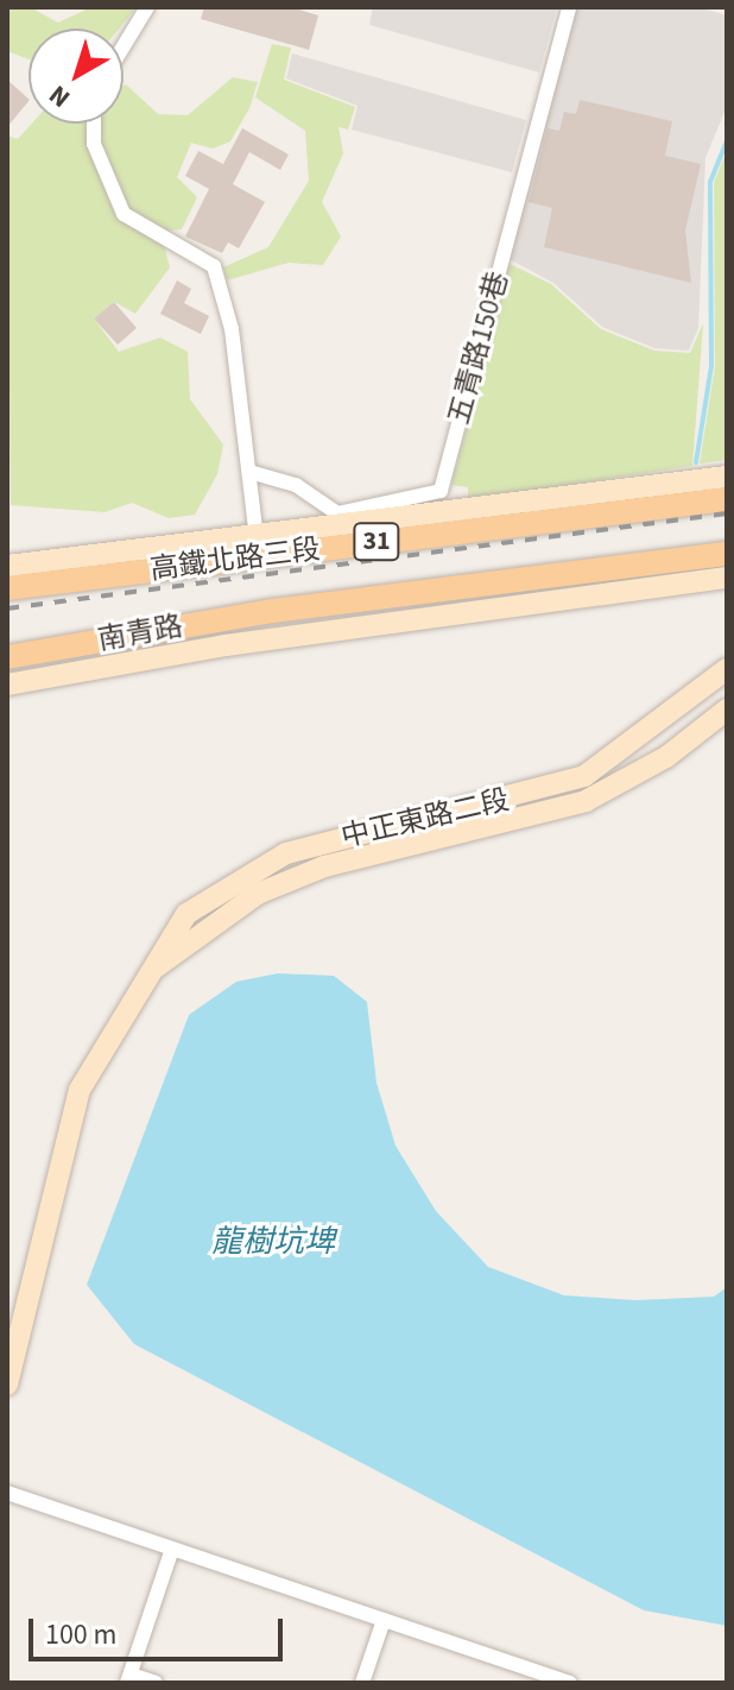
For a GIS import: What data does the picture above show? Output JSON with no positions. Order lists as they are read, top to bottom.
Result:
{
  "streets": {
    "main road": [
      "31",
      "高鐵北路三段",
      "南青路",
      "中正東路二段"
    ],
    "street": ["五青路150巷"]
  },
  "crossings": [
    ["高鐵北路三段", "南青路"]
  ],
  "water": ["龍樹坑埤"],
  "scale_bar": "100 m",
  "north": "bottom left"
}
